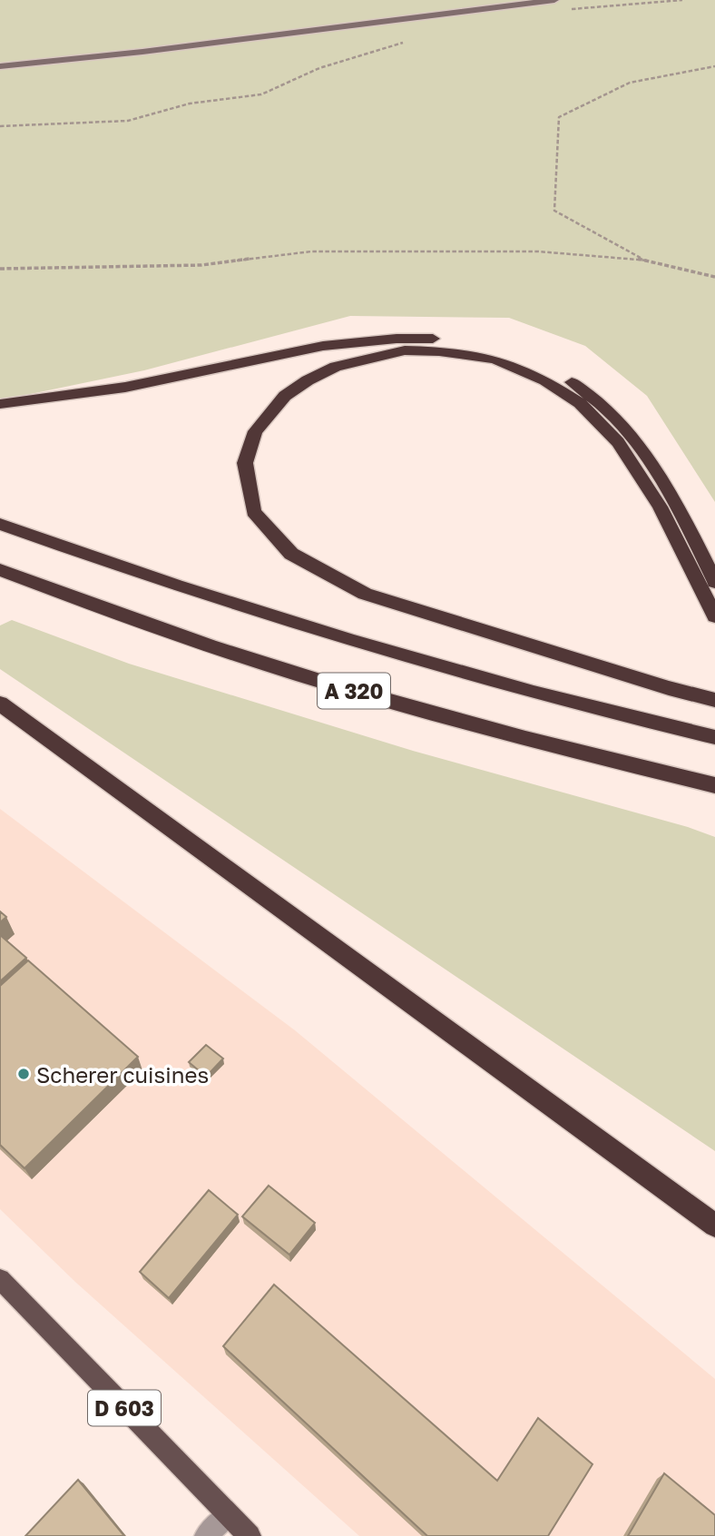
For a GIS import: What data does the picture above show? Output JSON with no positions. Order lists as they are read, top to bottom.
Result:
{
  "streets": {
    "highway": ["A 320"],
    "main road": ["D 603"]
  },
  "places": ["Scherer cuisines"]
}
